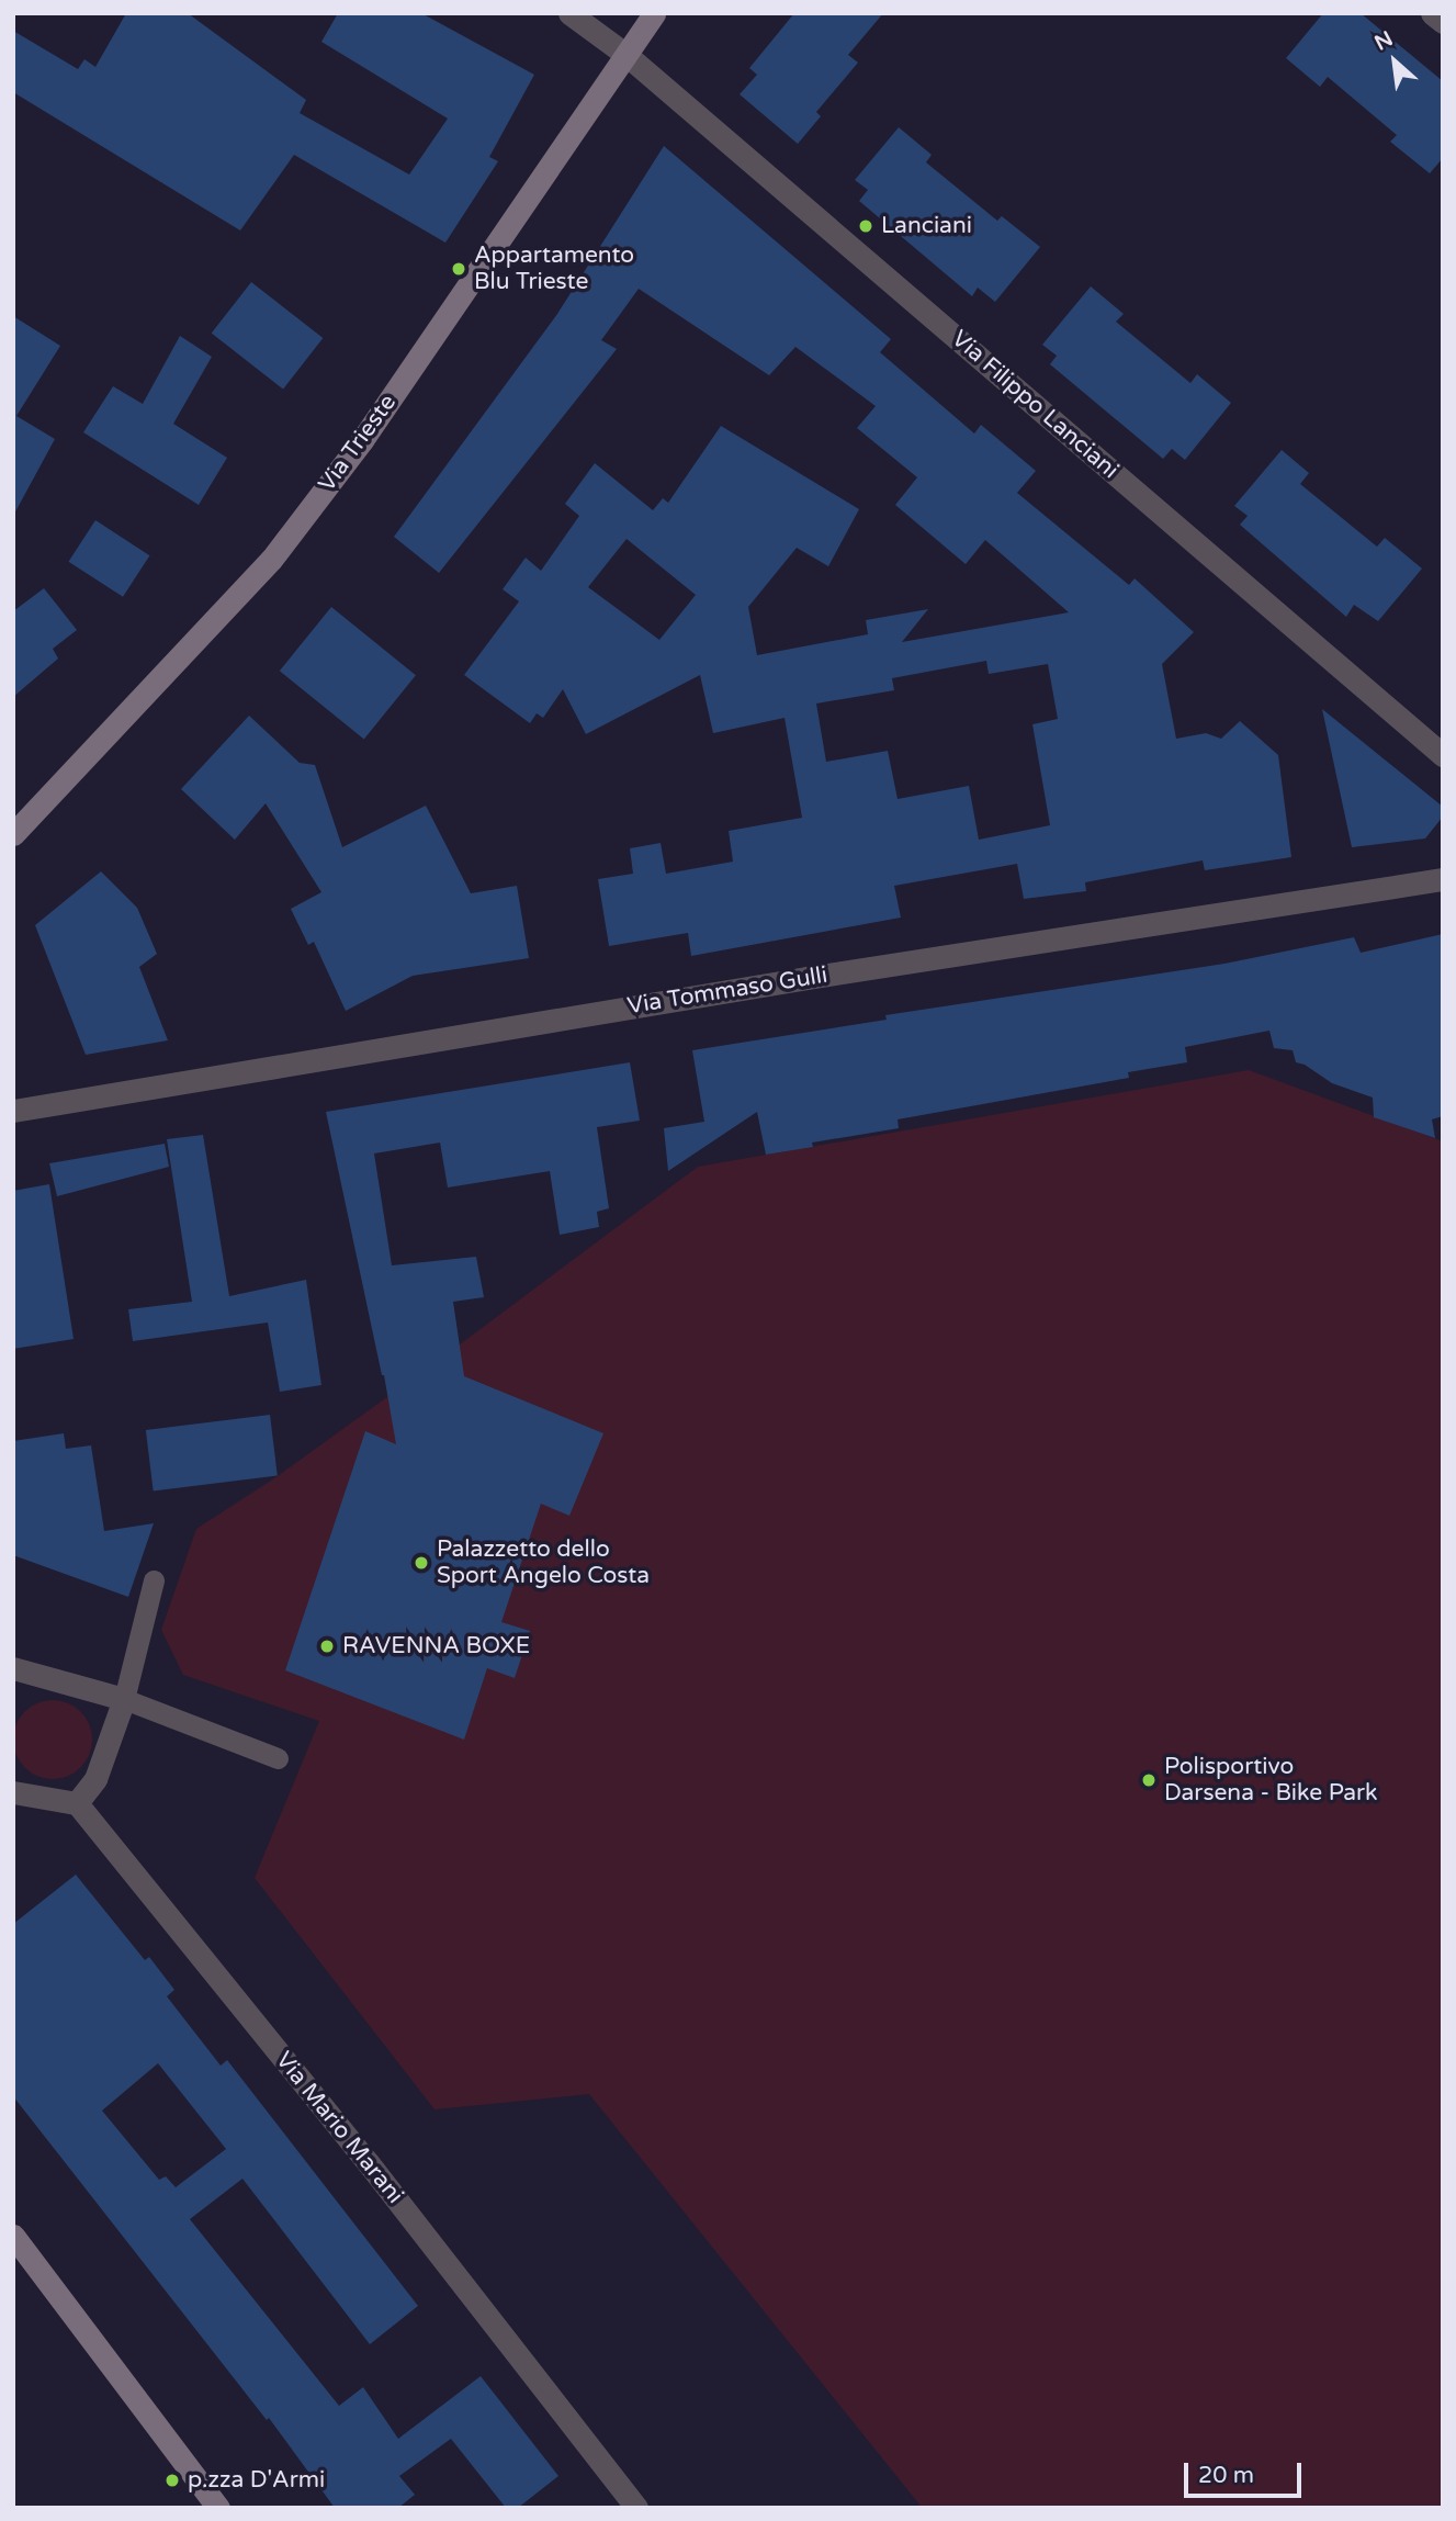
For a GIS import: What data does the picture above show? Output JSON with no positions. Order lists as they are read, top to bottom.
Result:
{
  "streets": {
    "street": [
      "Via Filippo Lanciani",
      "Via Trieste",
      "Via Tommaso Gulli",
      "Via Mario Marani"
    ]
  },
  "crossings": [
    ["Via Filippo Lanciani", "Via Trieste"]
  ],
  "places": [
    "Lanciani",
    "Appartamento Blu Trieste",
    "Palazzetto dello Sport Angelo Costa",
    "RAVENNA BOXE",
    "Polisportivo Darsena - Bike Park",
    "p.zza D'Armi"
  ],
  "scale_bar": "20 m",
  "north": "top left"
}
